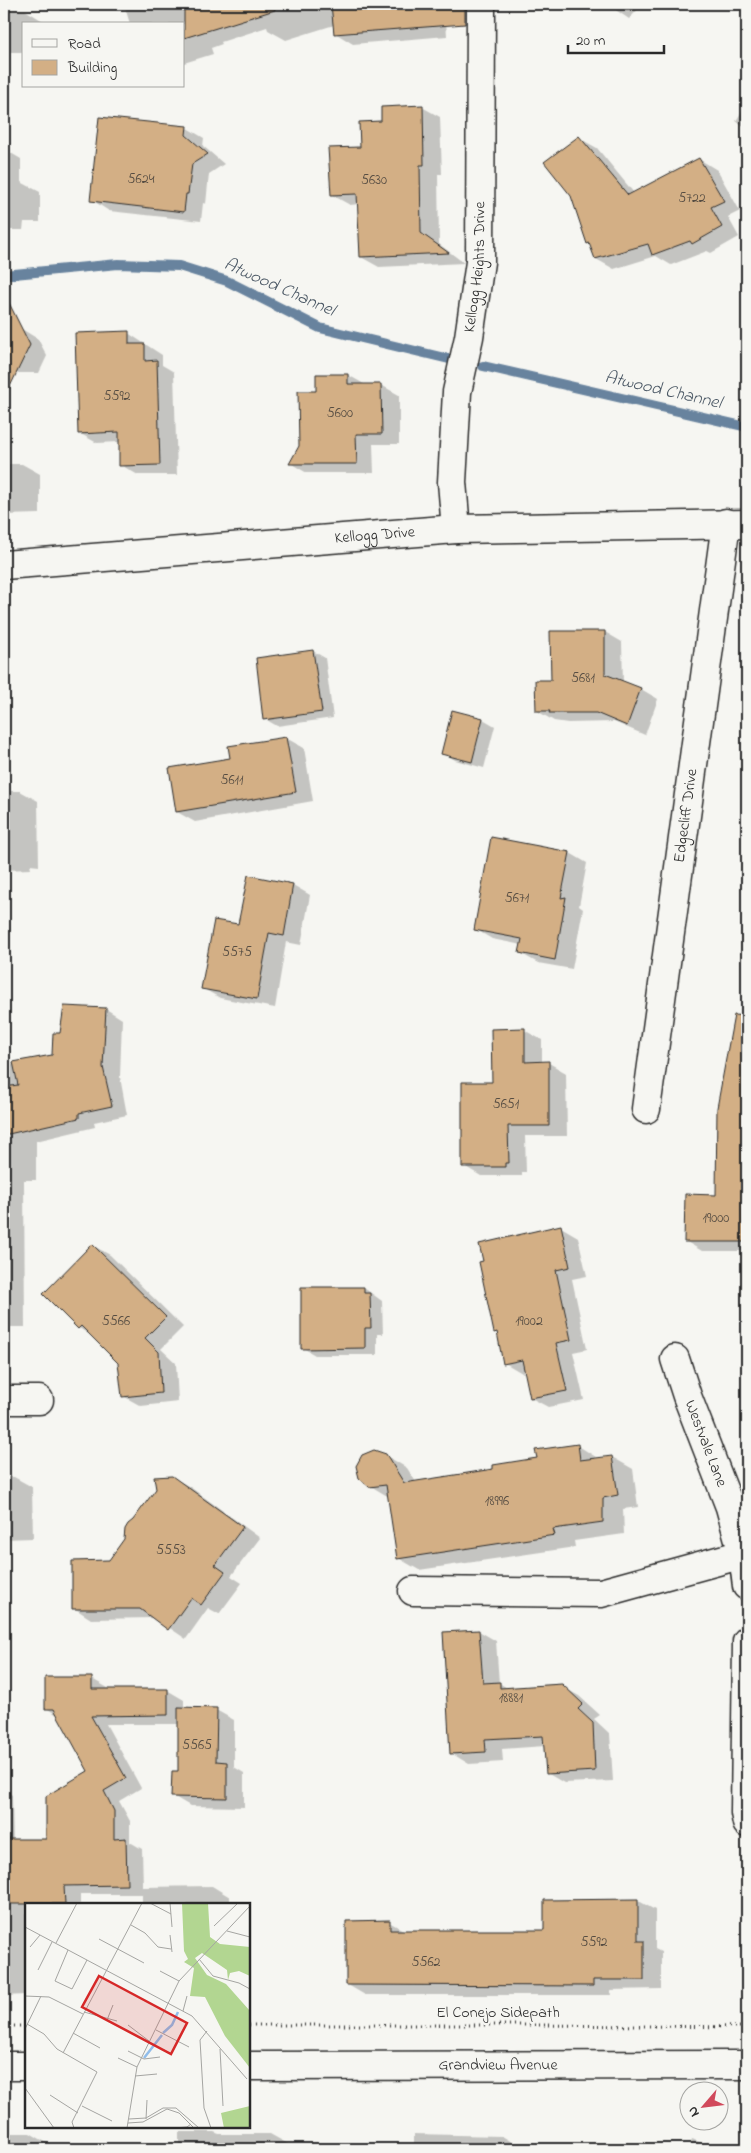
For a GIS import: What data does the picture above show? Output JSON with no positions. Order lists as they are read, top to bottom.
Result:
{
  "streets": {
    "street": [
      "Kellogg Heights Drive",
      "Kellogg Drive",
      "Edgecliff Drive",
      "Westvale Lane",
      "Grandview Avenue"
    ],
    "path": ["El Conejo Sidepath"]
  },
  "crossings": [
    ["Kellogg Heights Drive", "Kellogg Drive"],
    ["Kellogg Drive", "Edgecliff Drive"]
  ],
  "water": ["Atwood Channel"],
  "house_numbers": [
    "5624",
    "5630",
    "5722",
    "5592",
    "5600",
    "5681",
    "5611",
    "5671",
    "5575",
    "5651",
    "19000",
    "5566",
    "19002",
    "18996",
    "5553",
    "18881",
    "5565",
    "5592",
    "5562"
  ],
  "legend": ["Road", "Building"],
  "scale_bar": "20 m",
  "north": "bottom left"
}
